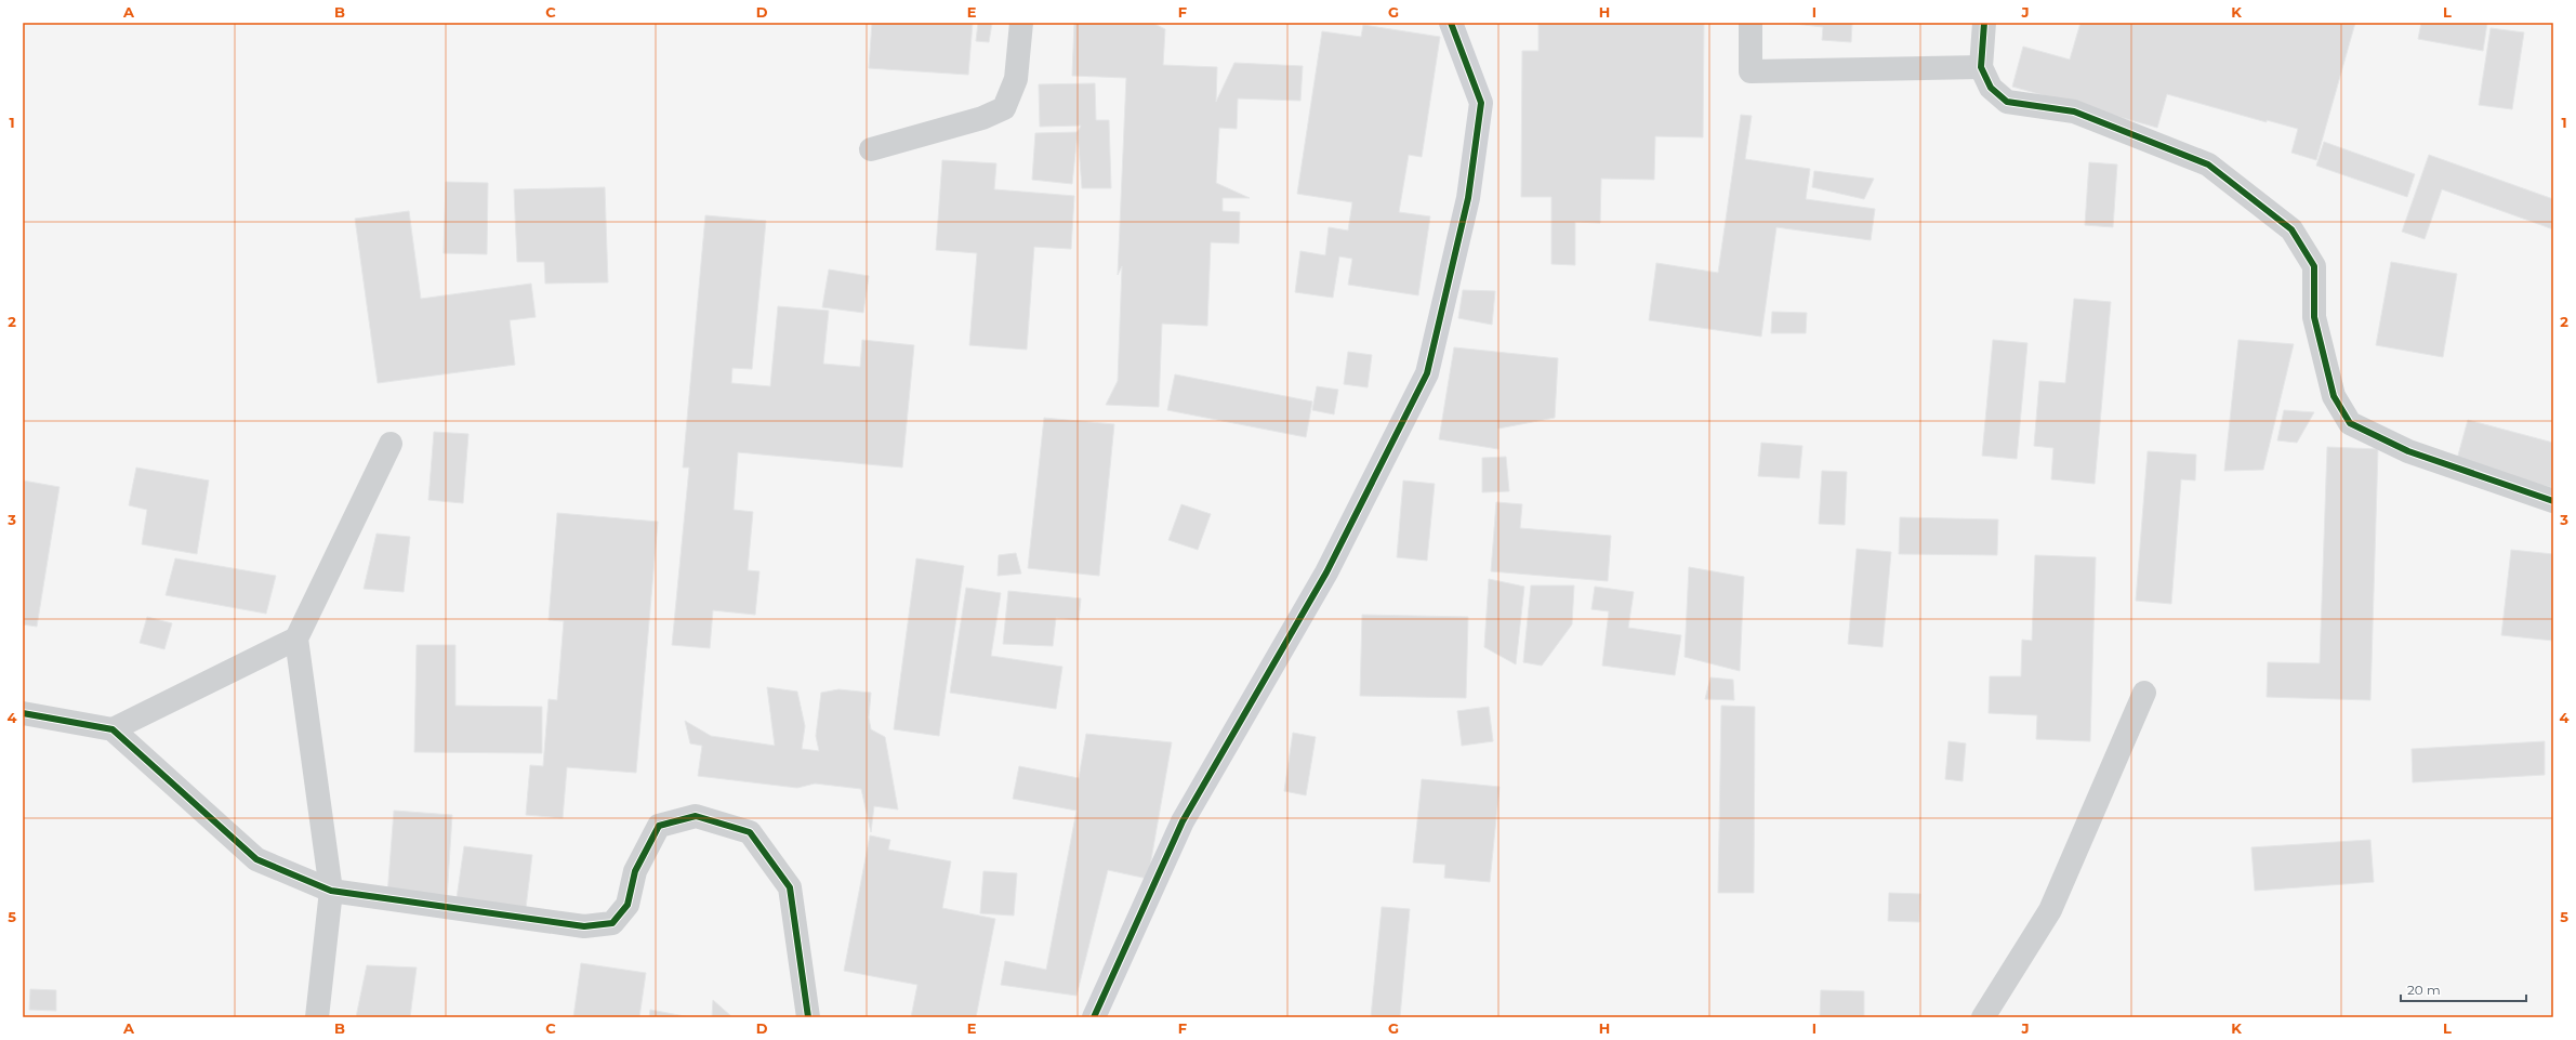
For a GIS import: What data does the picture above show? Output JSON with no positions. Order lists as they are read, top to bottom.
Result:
{
  "scale_bar": "20 m",
  "grid": {
    "columns": [
      "A",
      "B",
      "C",
      "D",
      "E",
      "F",
      "G",
      "H",
      "I",
      "J",
      "K",
      "L"
    ],
    "rows": [
      "1",
      "2",
      "3",
      "4",
      "5"
    ]
  }
}
